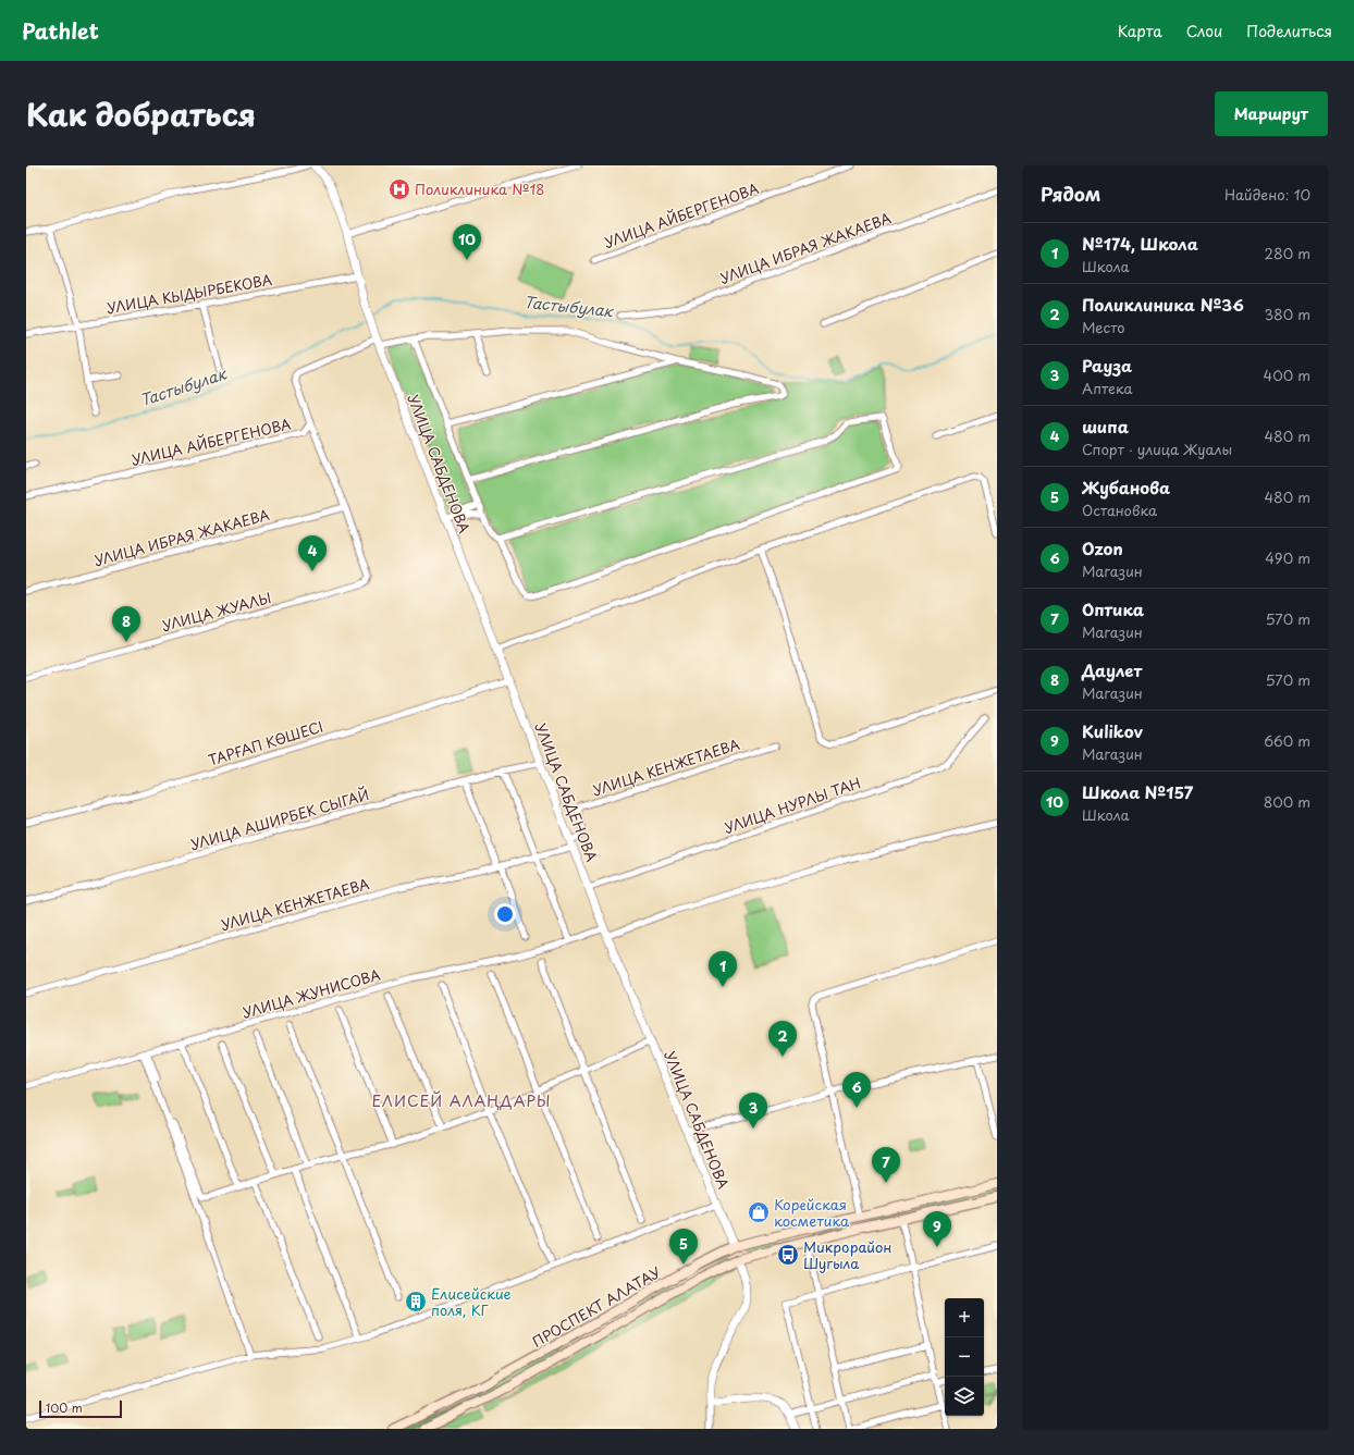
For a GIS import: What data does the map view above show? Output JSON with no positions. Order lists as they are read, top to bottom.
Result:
{
  "streets": {
    "main road": ["УЛИЦА САБДЕНОВА", "ПРОСПЕКТ АЛАТАУ"],
    "street": [
      "УЛИЦА АЙБЕРГЕНОВА",
      "УЛИЦА ИБРАЯ ЖАКАЕВА",
      "УЛИЦА КЫДЫРБЕКОВА",
      "УЛИЦА ЖУАЛЫ",
      "ТАРҒАП КӨШЕСІ",
      "УЛИЦА КЕНЖЕТАЕВА",
      "УЛИЦА НУРЛЫ ТАН",
      "УЛИЦА АШИРБЕК СЫГАЙ",
      "УЛИЦА ЖУНИСОВА"
    ]
  },
  "crossings": [
    ["УЛИЦА АЙБЕРГЕНОВА", "УЛИЦА САБДЕНОВА"],
    ["УЛИЦА ИБРАЯ ЖАКАЕВА", "УЛИЦА ЖУАЛЫ"],
    ["УЛИЦА КЫДЫРБЕКОВА", "УЛИЦА САБДЕНОВА"],
    ["УЛИЦА САБДЕНОВА", "ТАРҒАП КӨШЕСІ"],
    ["УЛИЦА САБДЕНОВА", "УЛИЦА КЕНЖЕТАЕВА"],
    ["УЛИЦА САБДЕНОВА", "УЛИЦА НУРЛЫ ТАН"],
    ["УЛИЦА САБДЕНОВА", "УЛИЦА АШИРБЕК СЫГАЙ"],
    ["УЛИЦА САБДЕНОВА", "УЛИЦА ЖУНИСОВА"],
    ["УЛИЦА САБДЕНОВА", "ПРОСПЕКТ АЛАТАУ"]
  ],
  "districts": ["ЕЛИСЕЙ АЛАҢДАРЫ"],
  "water": ["Тастыбулак"],
  "places": {
    "hospital": ["Поликлиника №18"],
    "shop": ["Корейская косметика"],
    "bus stop": ["Микрорайон Шугыла"],
    "building": ["Елисейские поля, КГ"]
  },
  "scale_bar": "100 m",
  "page": {
    "header": "Pathlet",
    "nav": ["Карта", "Слои", "Поделиться"],
    "title": "Как добраться",
    "buttons": "Маршрут",
    "heading": ["Рядом", "Найдено: 10"],
    "list": [
      {
        "mark": "1",
        "name": "№174, Школа",
        "note": "Школа",
        "value": "280 m"
      },
      {
        "mark": "2",
        "name": "Поликлиника №36",
        "note": "Место",
        "value": "380 m"
      },
      {
        "mark": "3",
        "name": "Рауза",
        "note": "Аптека",
        "value": "400 m"
      },
      {
        "mark": "4",
        "name": "шипа",
        "note": "Спорт · улица Жуалы",
        "value": "480 m"
      },
      {
        "mark": "5",
        "name": "Жубанова",
        "note": "Остановка",
        "value": "480 m"
      },
      {
        "mark": "6",
        "name": "Ozon",
        "note": "Магазин",
        "value": "490 m"
      },
      {
        "mark": "7",
        "name": "Оптика",
        "note": "Магазин",
        "value": "570 m"
      },
      {
        "mark": "8",
        "name": "Даулет",
        "note": "Магазин",
        "value": "570 m"
      },
      {
        "mark": "9",
        "name": "Kulikov",
        "note": "Магазин",
        "value": "660 m"
      },
      {
        "mark": "10",
        "name": "Школа №157",
        "note": "Школа",
        "value": "800 m"
      }
    ],
    "pins": [
      "10",
      "4",
      "8",
      "1",
      "2",
      "6",
      "3",
      "7",
      "9",
      "5"
    ],
    "map_buttons": ["+", "−"],
    "scale": "100 m"
  }
}
